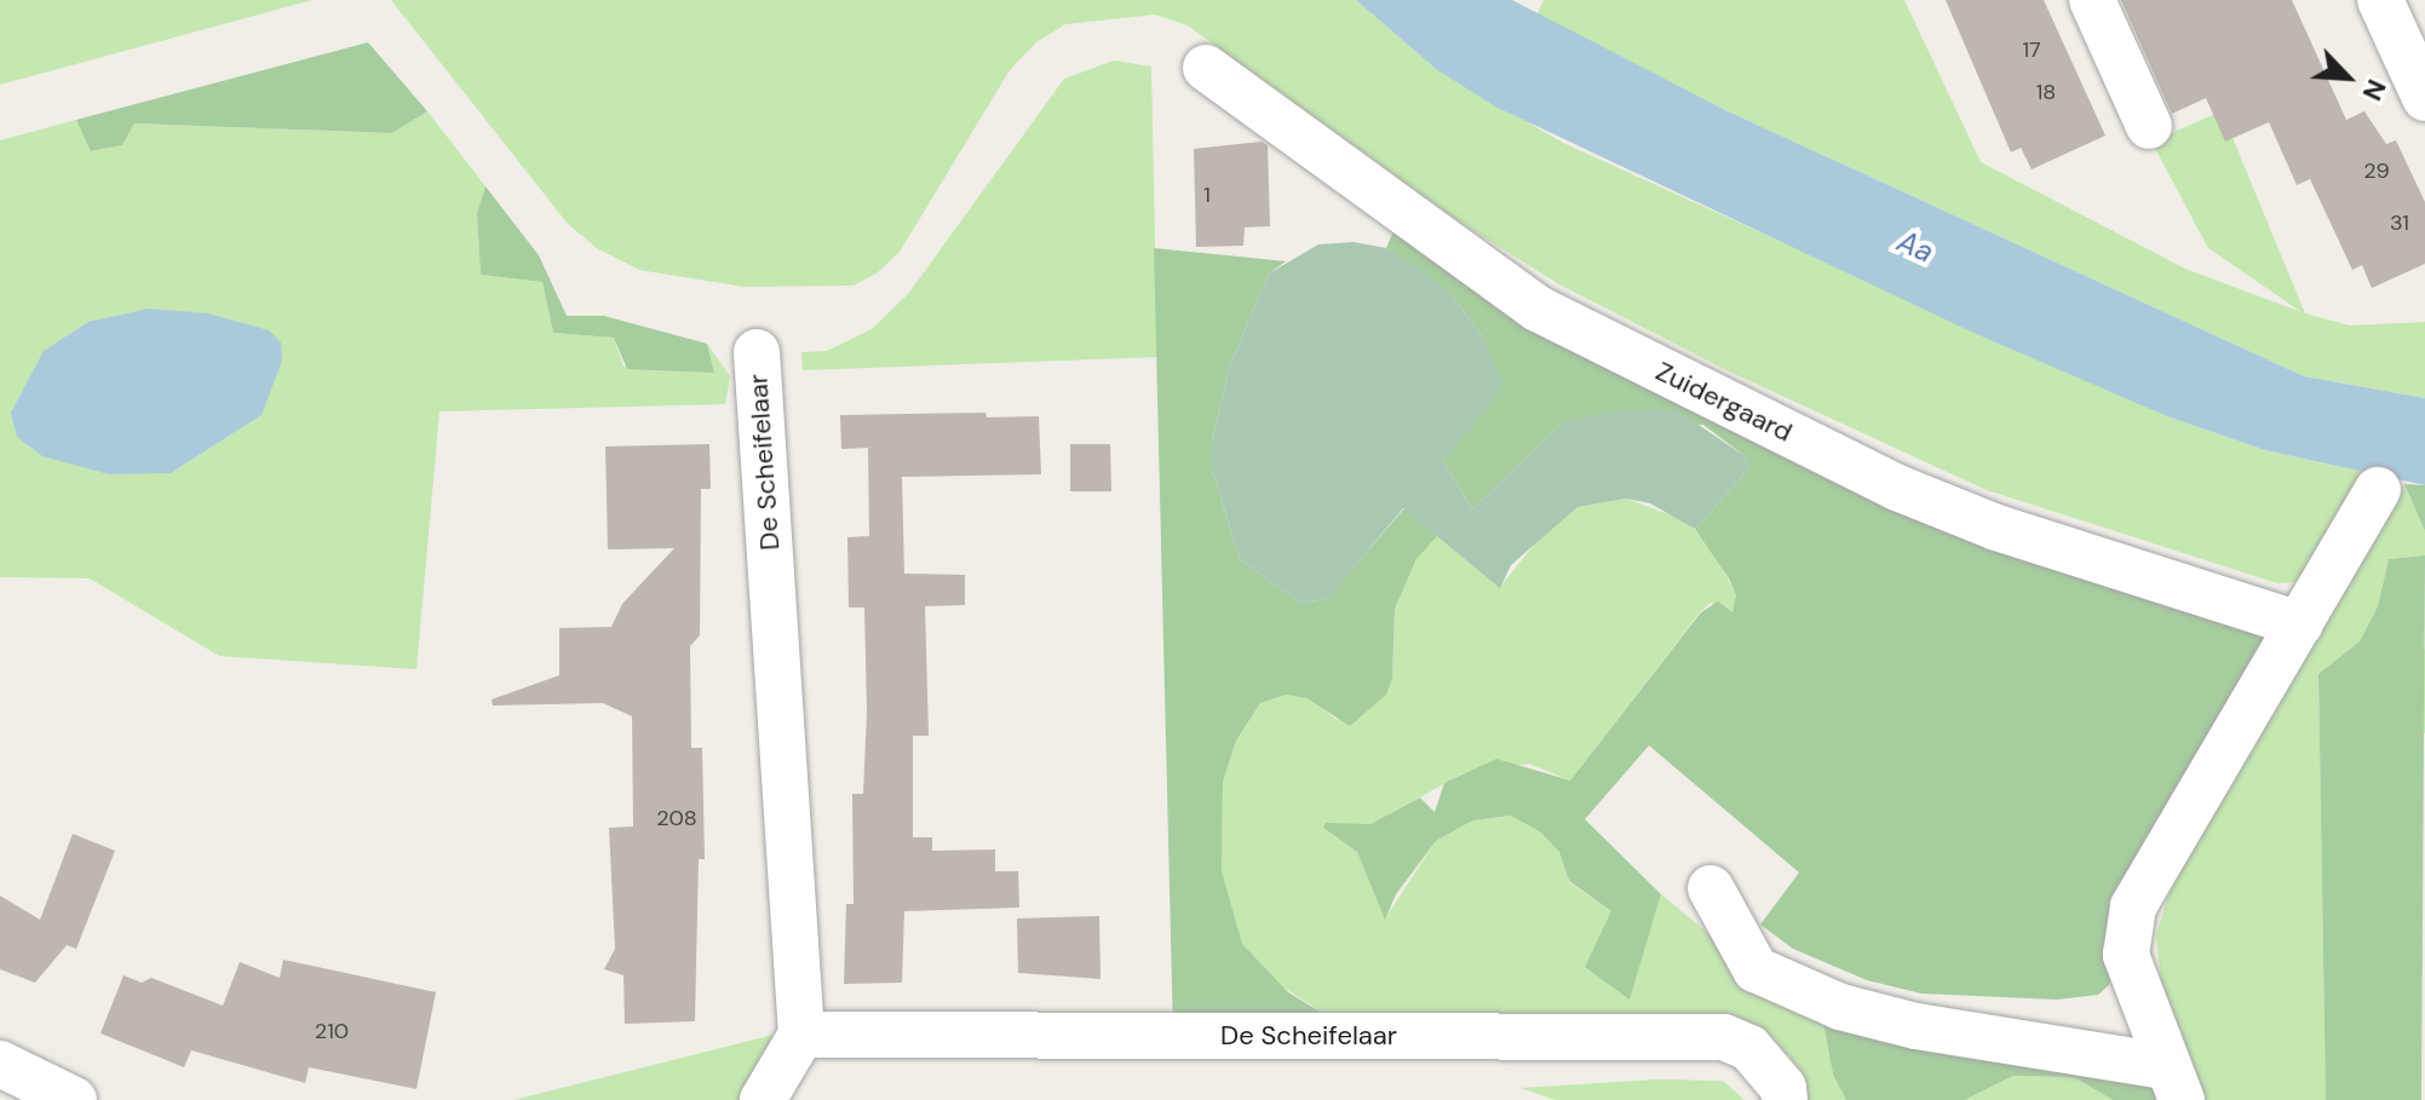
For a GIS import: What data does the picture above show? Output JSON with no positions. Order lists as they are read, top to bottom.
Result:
{
  "streets": {
    "street": ["Zuidergaard", "De Scheifelaar"]
  },
  "water": ["Aa"],
  "house_numbers": [
    "17",
    "18",
    "29",
    "1",
    "31",
    "208",
    "210"
  ],
  "north": "bottom right"
}
